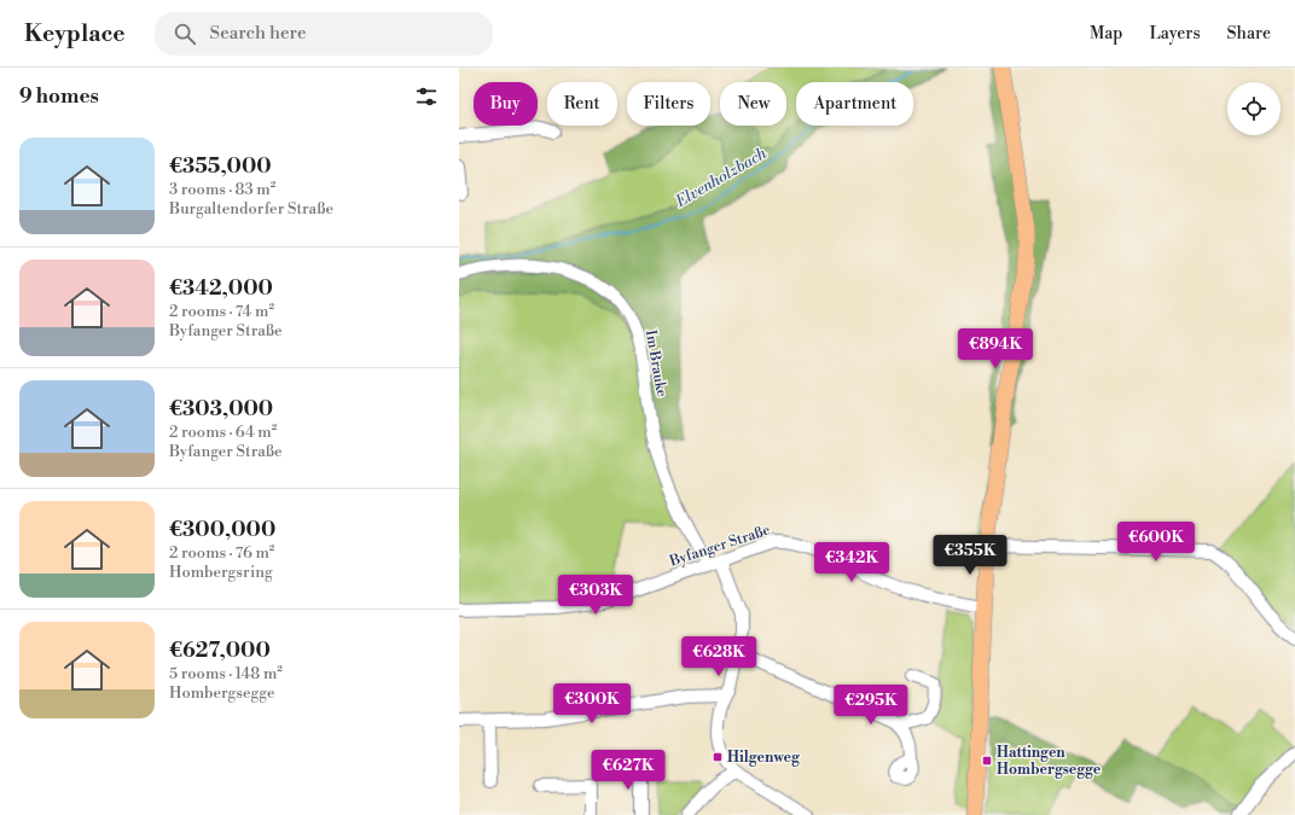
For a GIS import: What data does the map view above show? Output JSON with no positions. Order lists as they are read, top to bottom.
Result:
{
  "streets": {
    "street": ["Im Brauke", "Byfanger Straße"]
  },
  "crossings": [
    ["Im Brauke", "Byfanger Straße"]
  ],
  "water": ["Elvenholzbach"],
  "places": {
    "transit": ["Hilgenweg", "Hattingen Hombergsegge"]
  },
  "page": {
    "header": "Keyplace",
    "search": "Search here",
    "nav": ["Map", "Layers", "Share"],
    "heading": "9 homes",
    "chip": [
      "Buy",
      "Rent",
      "Filters",
      "New",
      "Apartment"
    ],
    "list": [
      {
        "name": "€355,000",
        "note": "3 rooms · 83 m² · Burgaltendorfer Straße"
      },
      {
        "name": "€342,000",
        "note": "2 rooms · 74 m² · Byfanger Straße"
      },
      {
        "name": "€303,000",
        "note": "2 rooms · 64 m² · Byfanger Straße"
      },
      {
        "name": "€300,000",
        "note": "2 rooms · 76 m² · Hombergsring"
      },
      {
        "name": "€627,000",
        "note": "5 rooms · 148 m² · Hombergsegge"
      }
    ],
    "price": [
      "€894K",
      "€600K",
      "€355K",
      "€342K",
      "€303K",
      "€628K",
      "€300K",
      "€295K",
      "€627K"
    ]
  }
}
